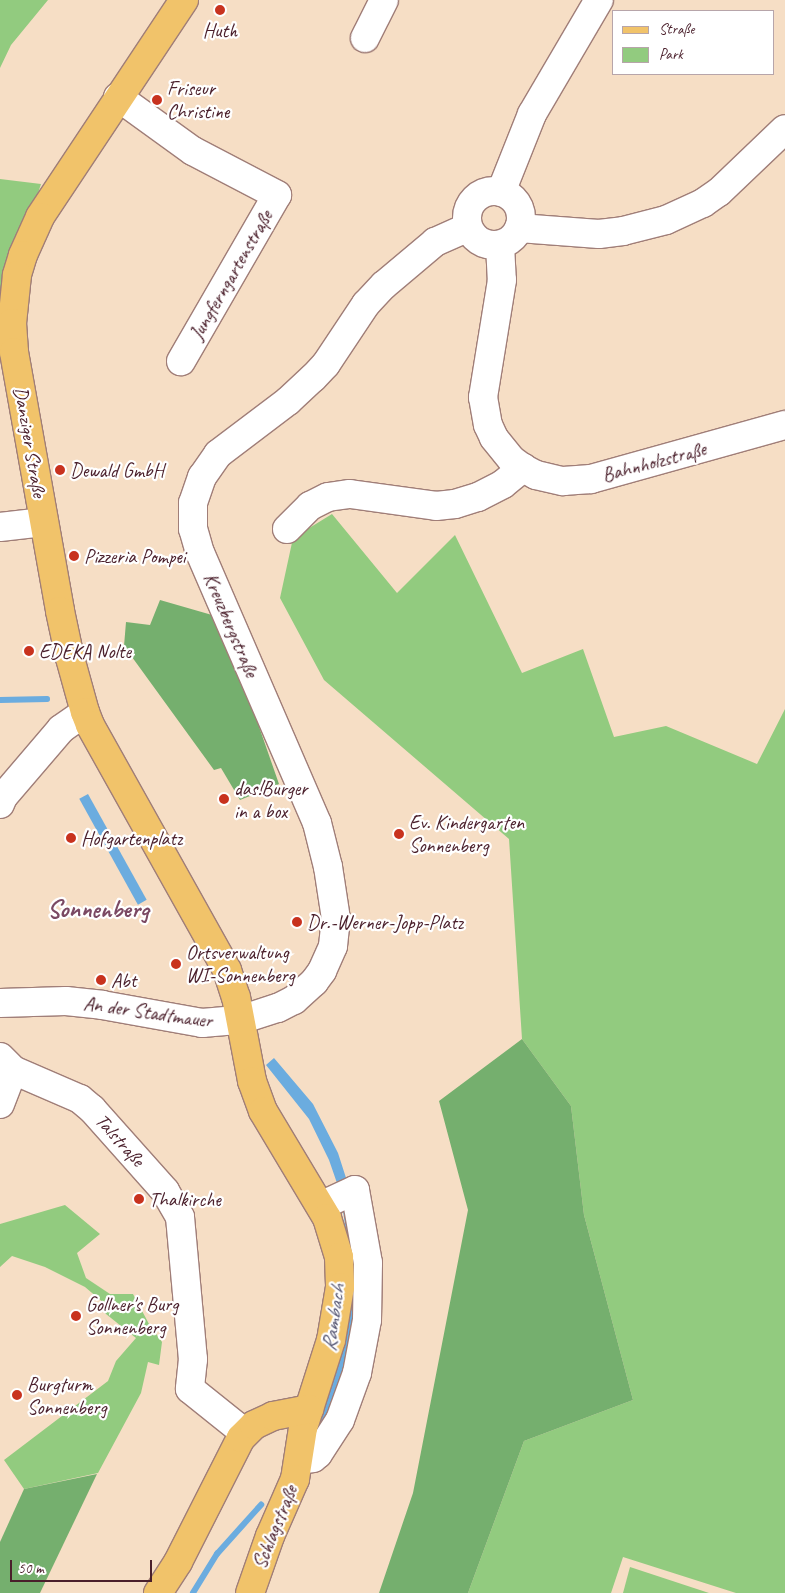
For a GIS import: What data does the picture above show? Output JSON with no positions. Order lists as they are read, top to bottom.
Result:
{
  "streets": {
    "main road": ["Danziger Straße", "An der Stadtmauer", "Schlagstraße"],
    "street": [
      "Jungferngartenstraße",
      "Bahnholzstraße",
      "Kreuzbergstraße",
      "Talstraße"
    ]
  },
  "crossings": [
    ["Jungferngartenstraße", "Danziger Straße"],
    ["Danziger Straße", "Kreuzbergstraße"],
    ["Danziger Straße", "An der Stadtmauer"],
    ["Bahnholzstraße", "Kreuzbergstraße"],
    ["Kreuzbergstraße", "An der Stadtmauer"],
    ["An der Stadtmauer", "Schlagstraße"]
  ],
  "districts": ["Sonnenberg"],
  "water": ["Rambach"],
  "places": [
    "Huth",
    "Friseur Christine",
    "Dewald GmbH",
    "Pizzeria Pompei",
    "EDEKA Nolte",
    "das!Burger in a box",
    "Ev. Kindergarten Sonnenberg",
    "Hofgartenplatz",
    "Dr.-Werner-Jopp-Platz",
    "Ortsverwaltung WI-Sonnenberg",
    "Abt",
    "Thalkirche",
    "Gollner's Burg Sonnenberg",
    "Burgturm Sonnenberg"
  ],
  "legend": ["Straße", "Park"],
  "scale_bar": "50 m"
}
